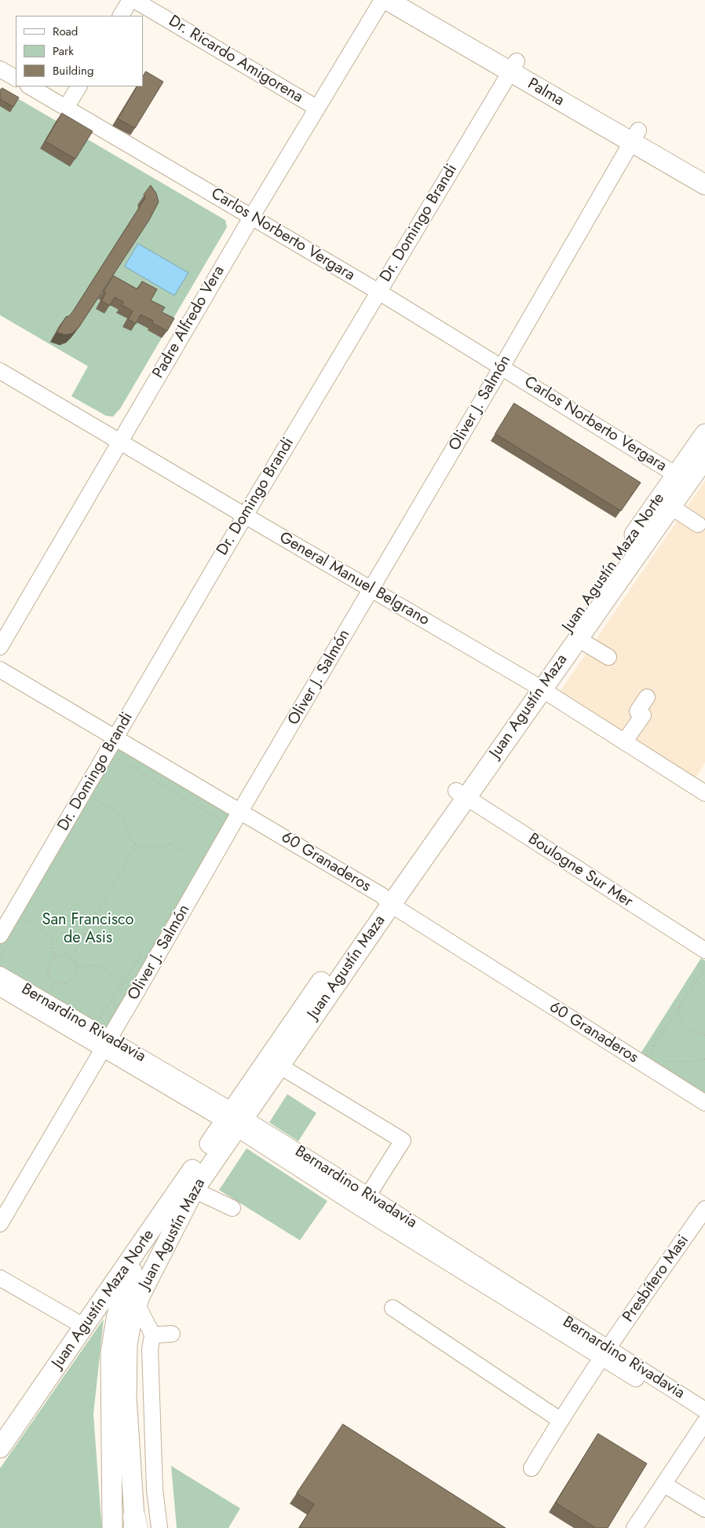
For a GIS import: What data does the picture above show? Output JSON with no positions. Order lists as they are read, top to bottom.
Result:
{
  "streets": {
    "main road": ["Palma", "Juan Agustín Maza Norte", "Juan Agustín Maza"],
    "street": [
      "Dr. Ricardo Amigorena",
      "Dr. Domingo Brandi",
      "Carlos Norberto Vergara",
      "Padre Alfredo Vera",
      "Oliver J. Salmón",
      "General Manuel Belgrano",
      "60 Granaderos",
      "Boulogne Sur Mer",
      "Bernardino Rivadavia",
      "Presbítero Masi"
    ]
  },
  "crossings": [
    ["Dr. Ricardo Amigorena", "Padre Alfredo Vera"],
    ["Palma", "Dr. Domingo Brandi"],
    ["Palma", "Oliver J. Salmón"],
    ["Dr. Domingo Brandi", "Carlos Norberto Vergara"],
    ["Dr. Domingo Brandi", "General Manuel Belgrano"],
    ["Dr. Domingo Brandi", "60 Granaderos"],
    ["Carlos Norberto Vergara", "Padre Alfredo Vera"],
    ["Carlos Norberto Vergara", "Oliver J. Salmón"],
    ["Carlos Norberto Vergara", "Juan Agustín Maza Norte"],
    ["Padre Alfredo Vera", "General Manuel Belgrano"],
    ["Oliver J. Salmón", "General Manuel Belgrano"],
    ["Oliver J. Salmón", "60 Granaderos"],
    ["Oliver J. Salmón", "Bernardino Rivadavia"],
    ["Juan Agustín Maza Norte", "General Manuel Belgrano"],
    ["Juan Agustín Maza Norte", "Juan Agustín Maza"],
    ["Juan Agustín Maza Norte", "60 Granaderos"],
    ["Juan Agustín Maza Norte", "Boulogne Sur Mer"],
    ["Juan Agustín Maza Norte", "Bernardino Rivadavia"],
    ["General Manuel Belgrano", "Juan Agustín Maza"],
    ["Juan Agustín Maza", "60 Granaderos"],
    ["Juan Agustín Maza", "Bernardino Rivadavia"],
    ["Bernardino Rivadavia", "Presbítero Masi"]
  ],
  "parks": ["San Francisco de Asis"],
  "legend": ["Road", "Park", "Building"]
}
